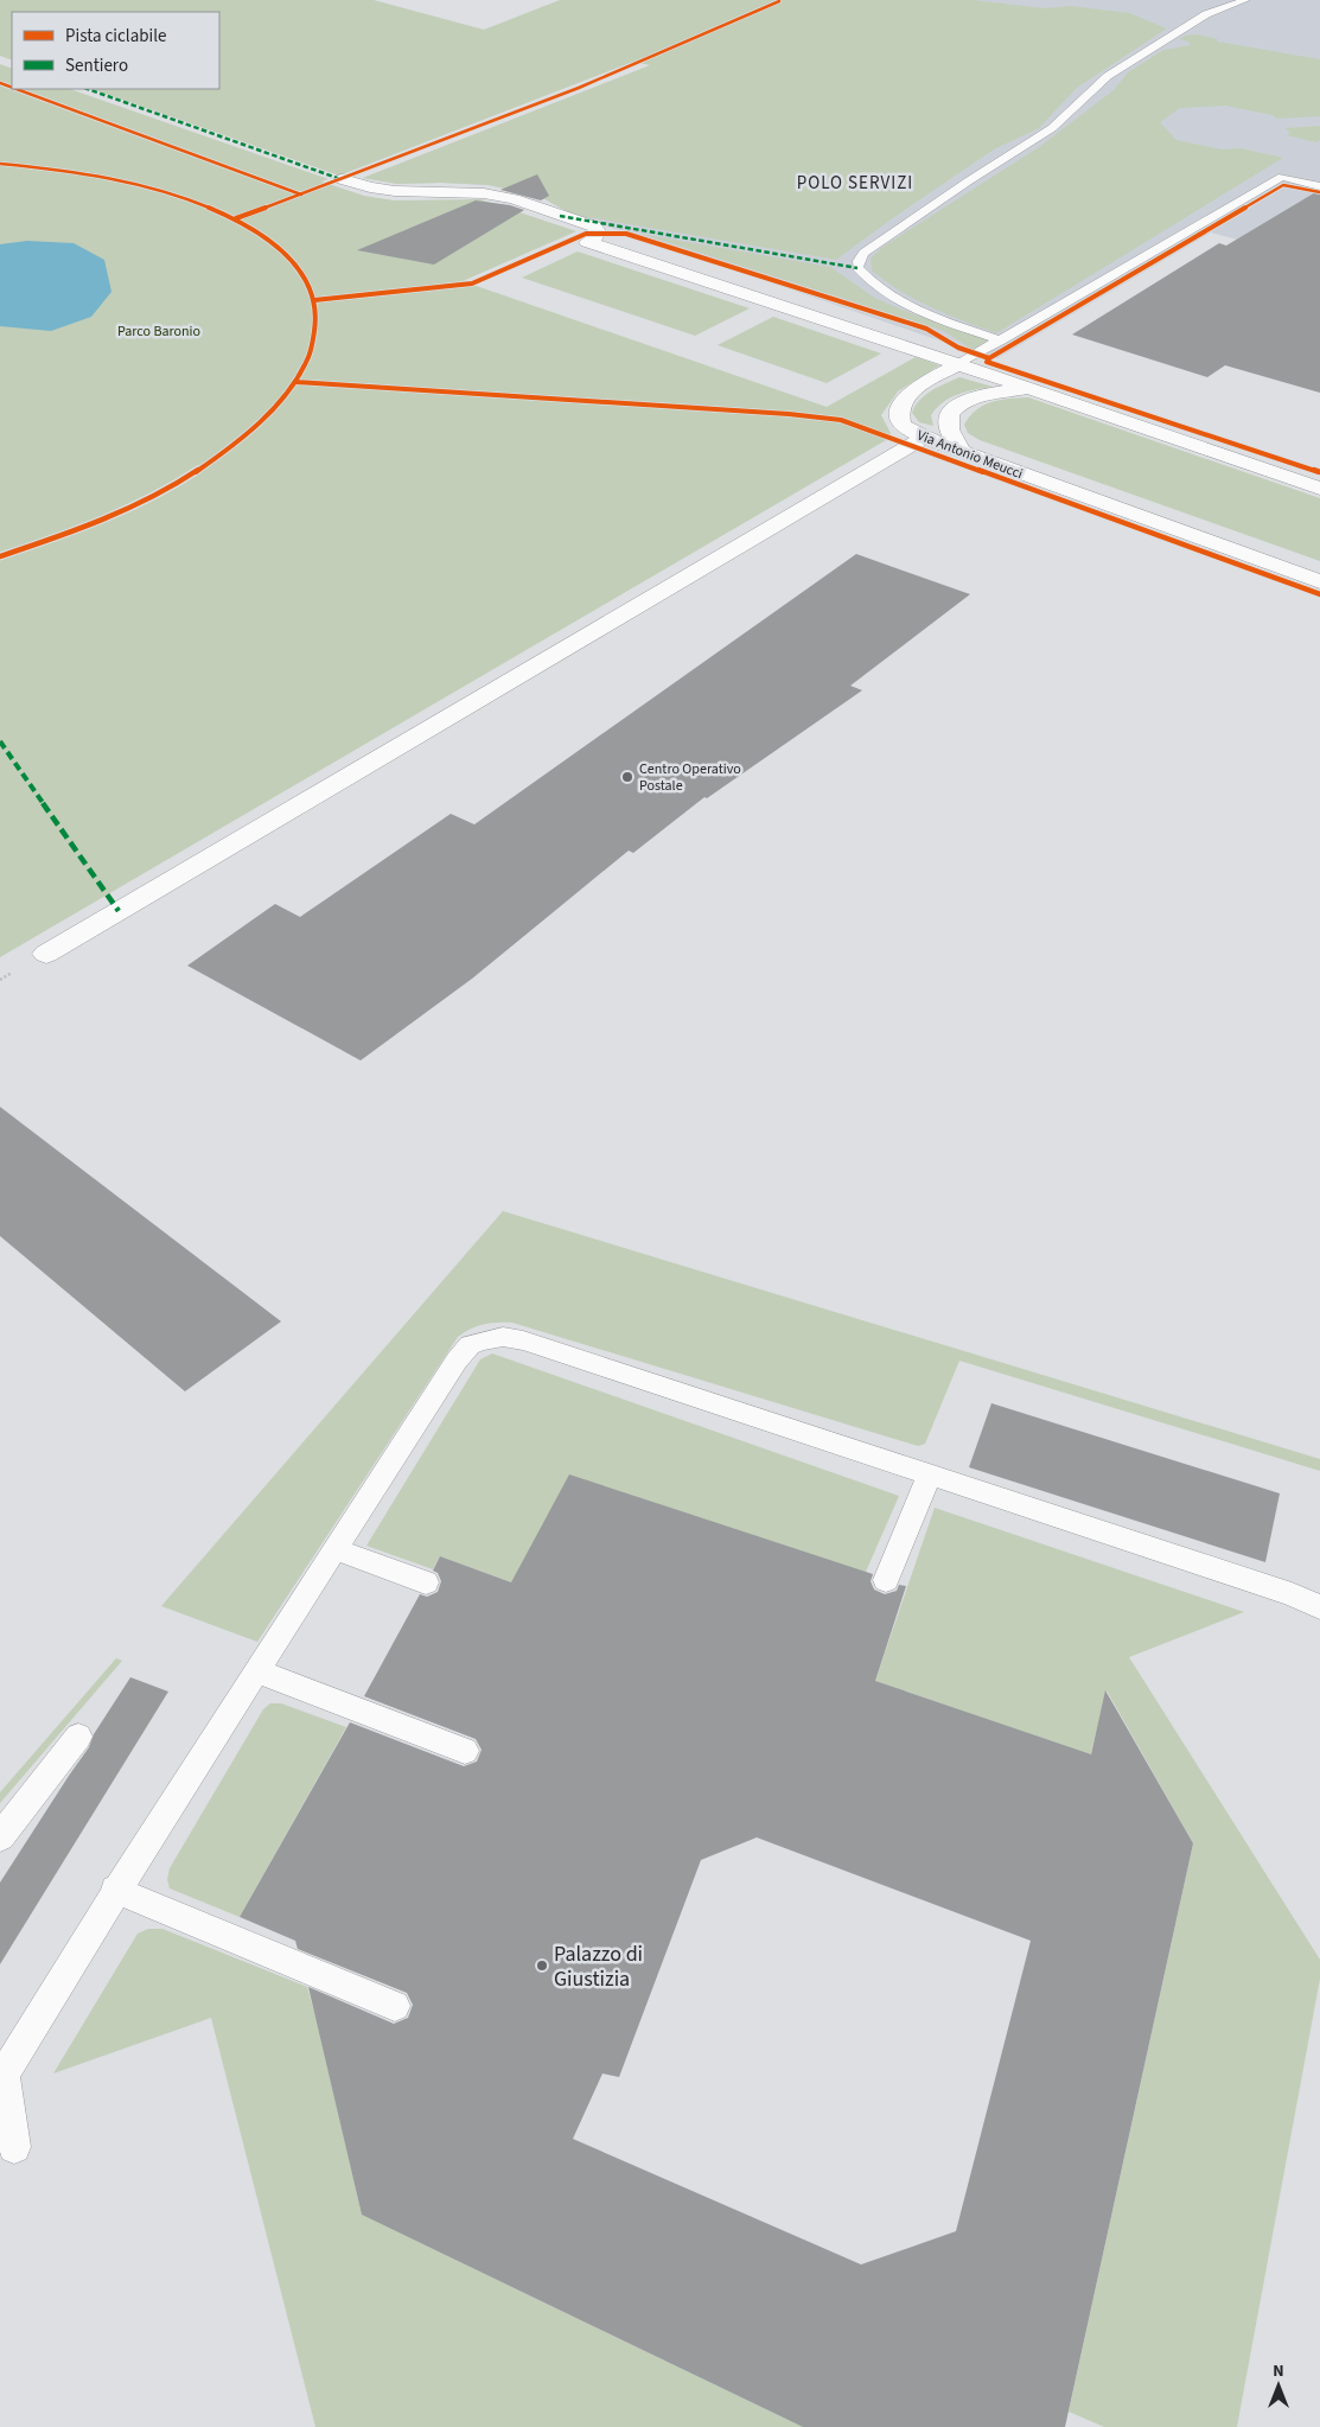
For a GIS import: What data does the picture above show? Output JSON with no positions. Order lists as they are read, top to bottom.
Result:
{
  "streets": {
    "street": ["Via Antonio Meucci"]
  },
  "districts": ["POLO SERVIZI"],
  "parks": ["Parco Baronio"],
  "places": ["Centro Operativo Postale", "Palazzo di Giustizia"],
  "legend": ["Pista ciclabile", "Sentiero"],
  "north": "top"
}
